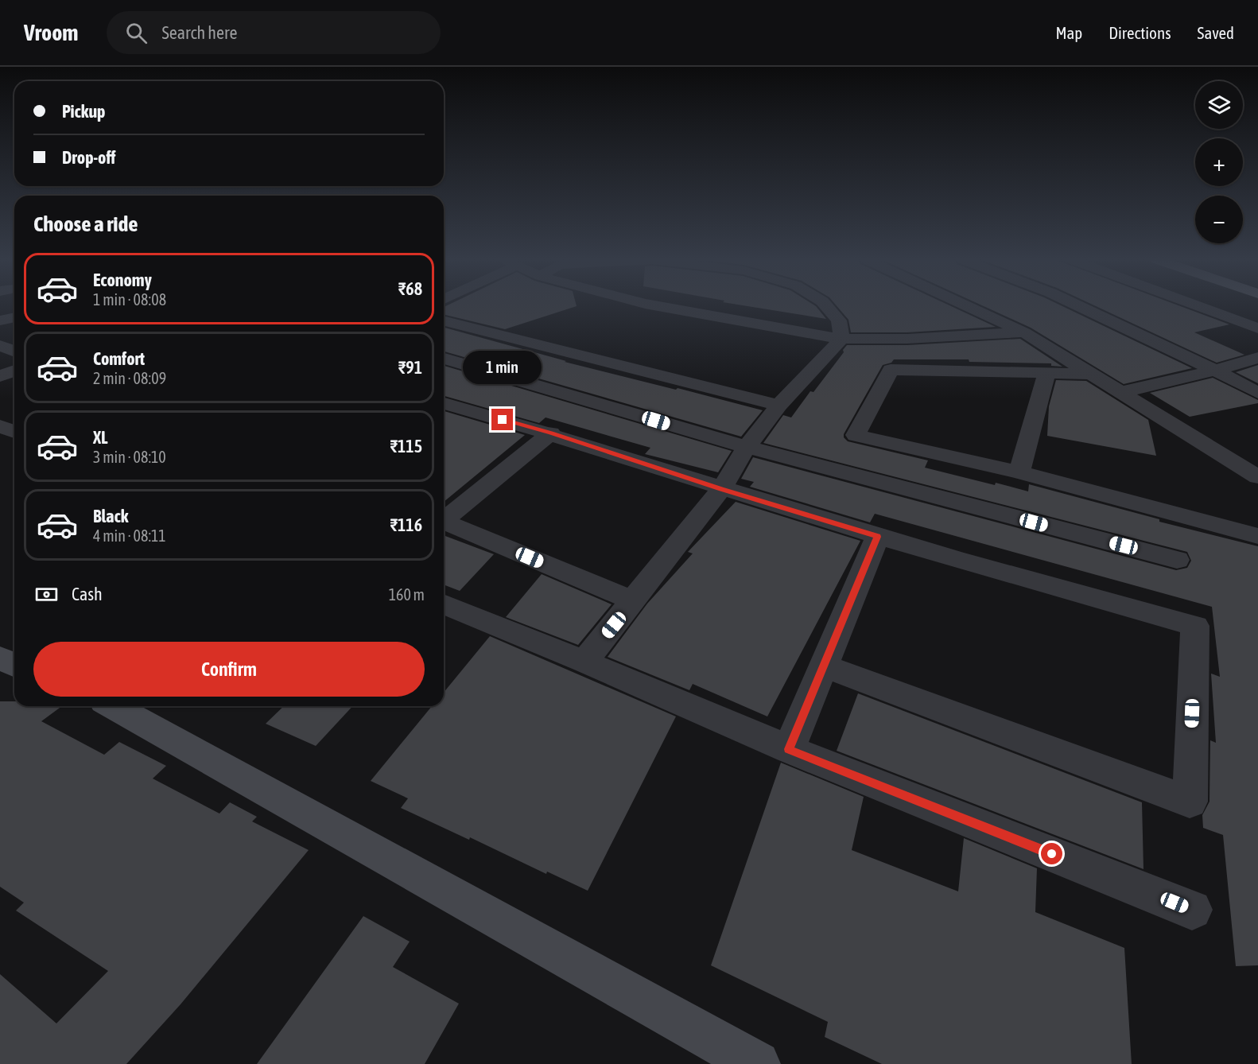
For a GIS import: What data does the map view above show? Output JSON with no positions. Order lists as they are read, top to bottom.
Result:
{
  "page": {
    "header": "Vroom",
    "search": "Search here",
    "nav": ["Map", "Directions", "Saved"],
    "map_buttons": ["+", "−"],
    "banner": ["Pickup", "Drop-off"],
    "heading": "Choose a ride",
    "list": [
      {
        "name": "Economy",
        "note": "1 min · 08:08",
        "value": "₹68"
      },
      {
        "name": "Comfort",
        "note": "2 min · 08:09",
        "value": "₹91"
      },
      {
        "name": "XL",
        "note": "3 min · 08:10",
        "value": "₹115"
      },
      {
        "name": "Black",
        "note": "4 min · 08:11",
        "value": "₹116"
      }
    ],
    "bubble": "1 min",
    "pay": ["Cash", "160 m"],
    "buttons": "Confirm"
  }
}
